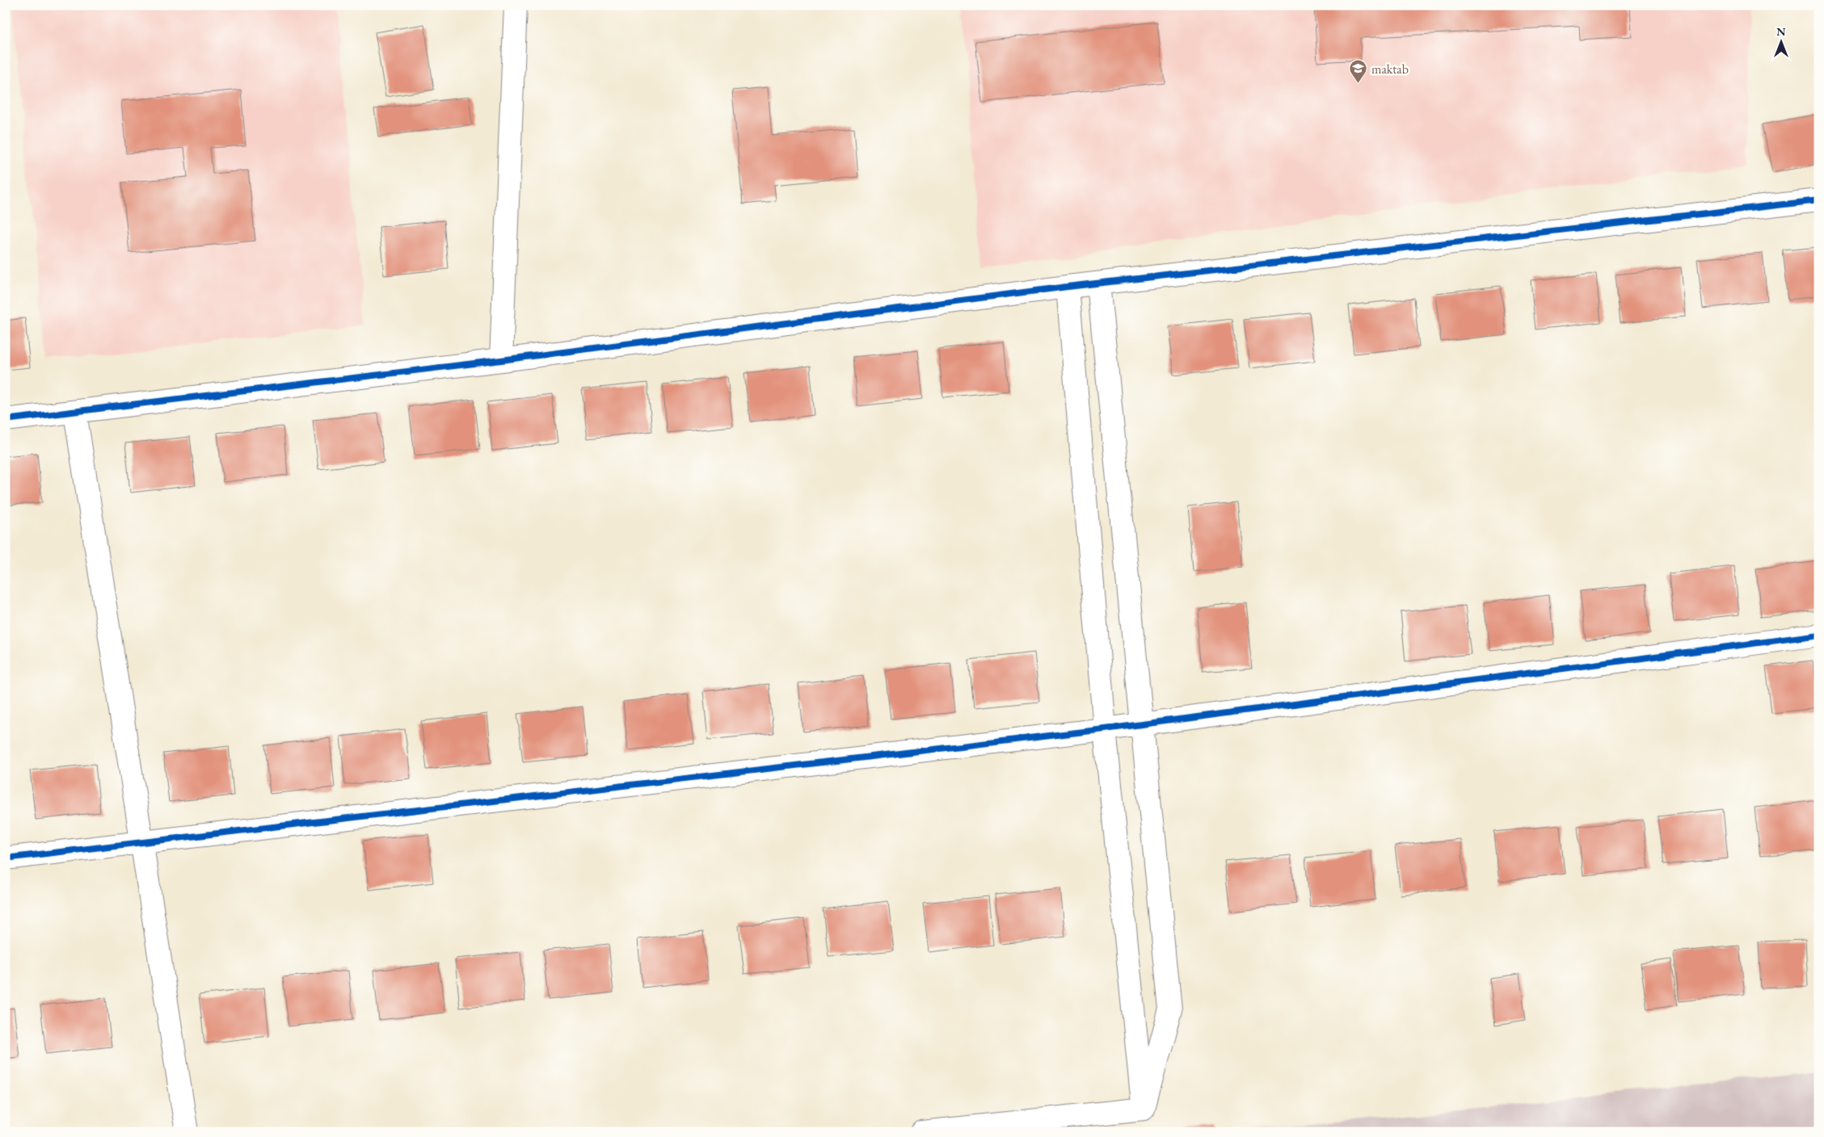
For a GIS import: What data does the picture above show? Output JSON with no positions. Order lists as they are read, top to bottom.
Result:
{
  "places": {
    "school or university": ["maktab"]
  },
  "north": "top"
}
